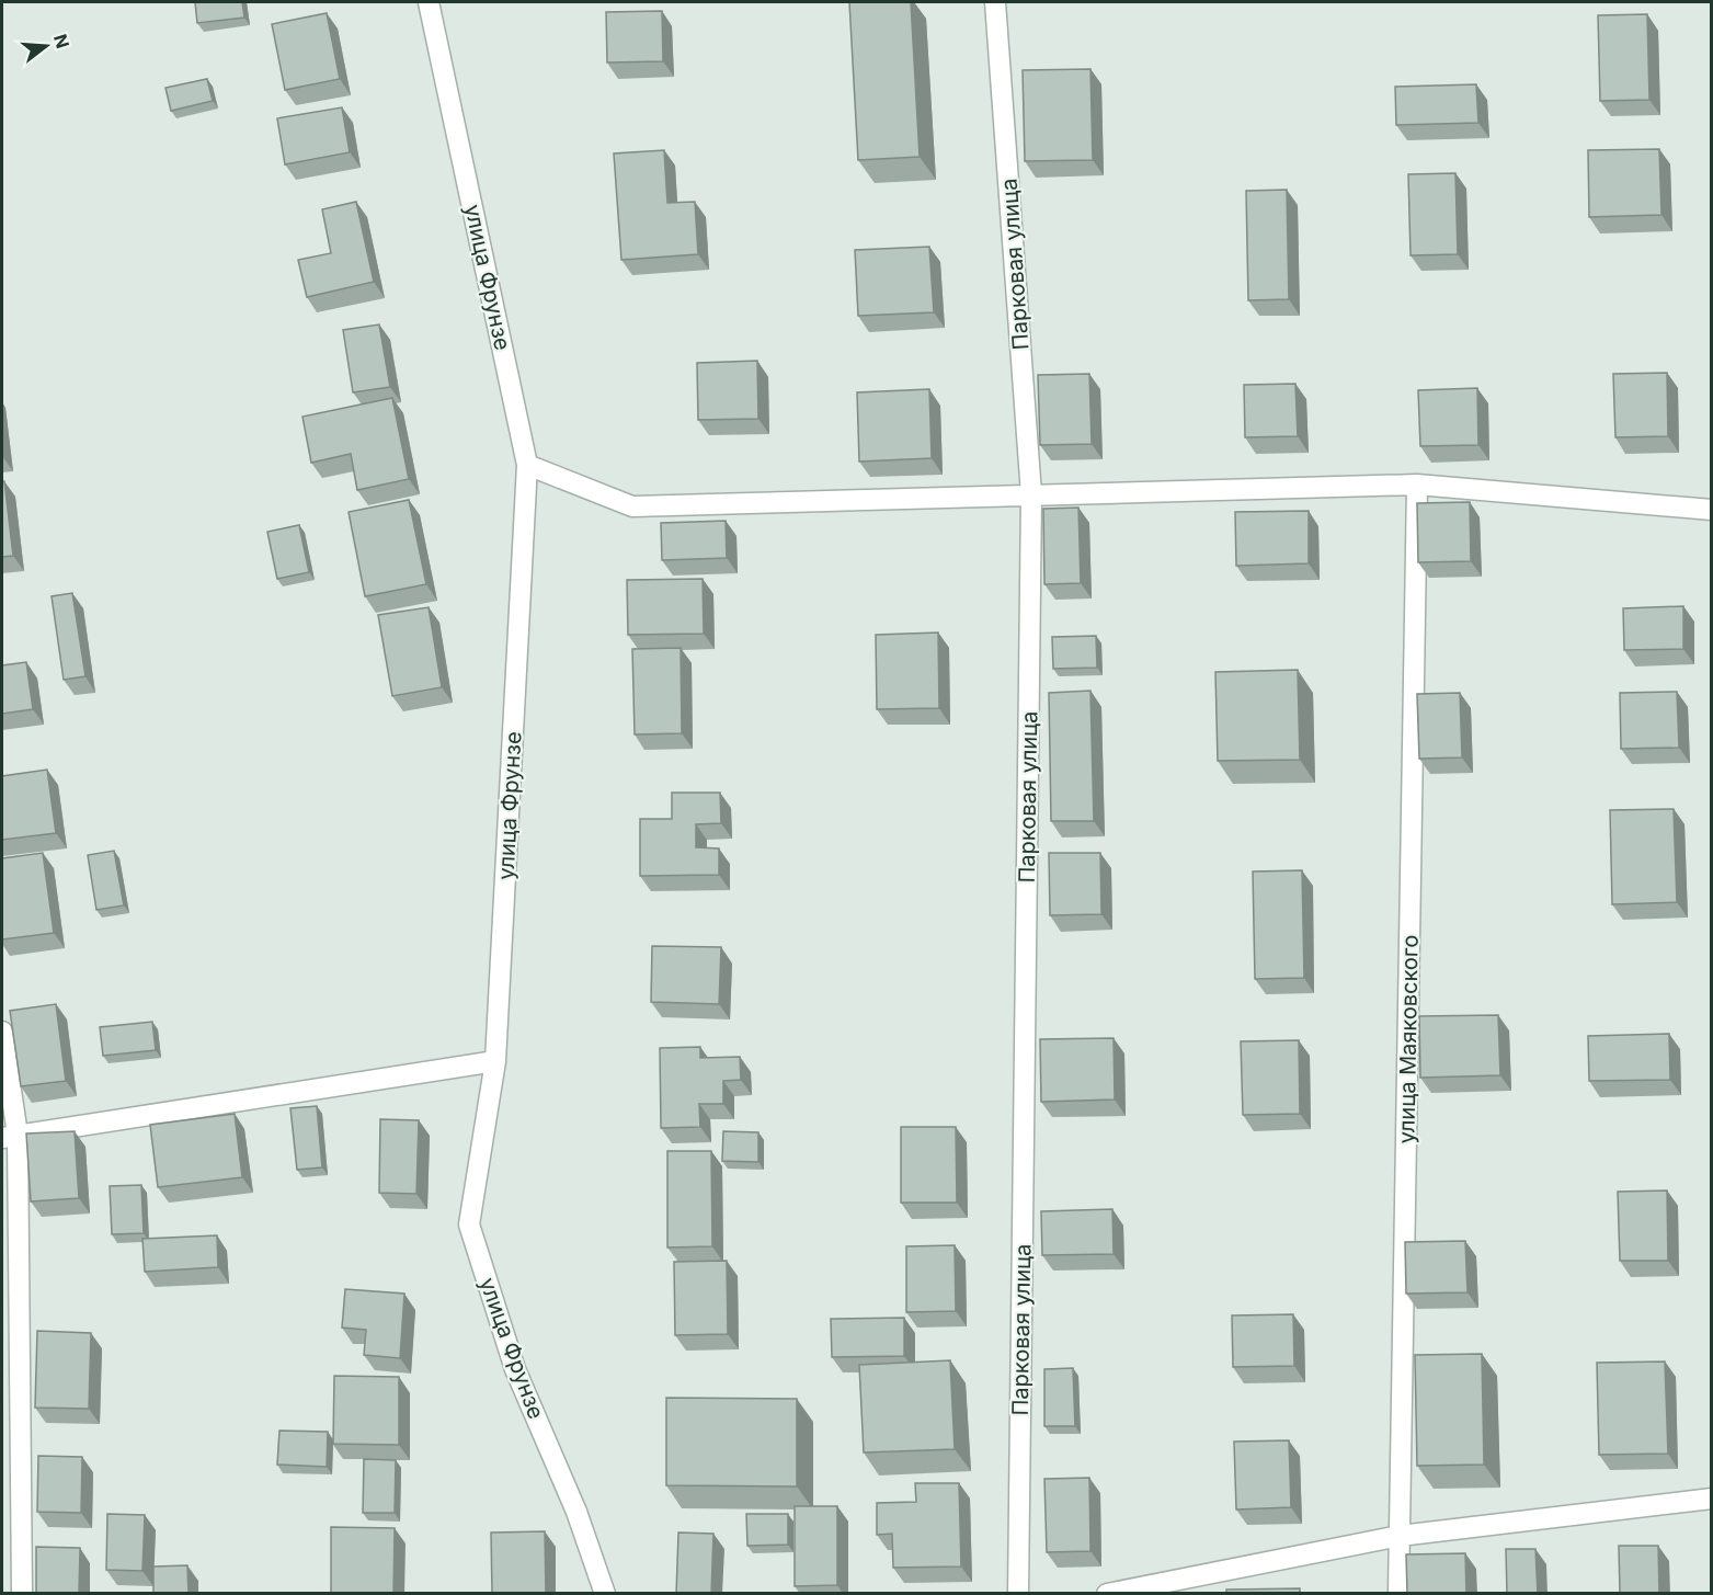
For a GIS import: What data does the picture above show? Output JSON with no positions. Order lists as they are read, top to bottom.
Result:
{
  "streets": {
    "street": ["Парковая улица", "улица Фрунзе", "улица Маяковского"]
  },
  "north": "right"
}
